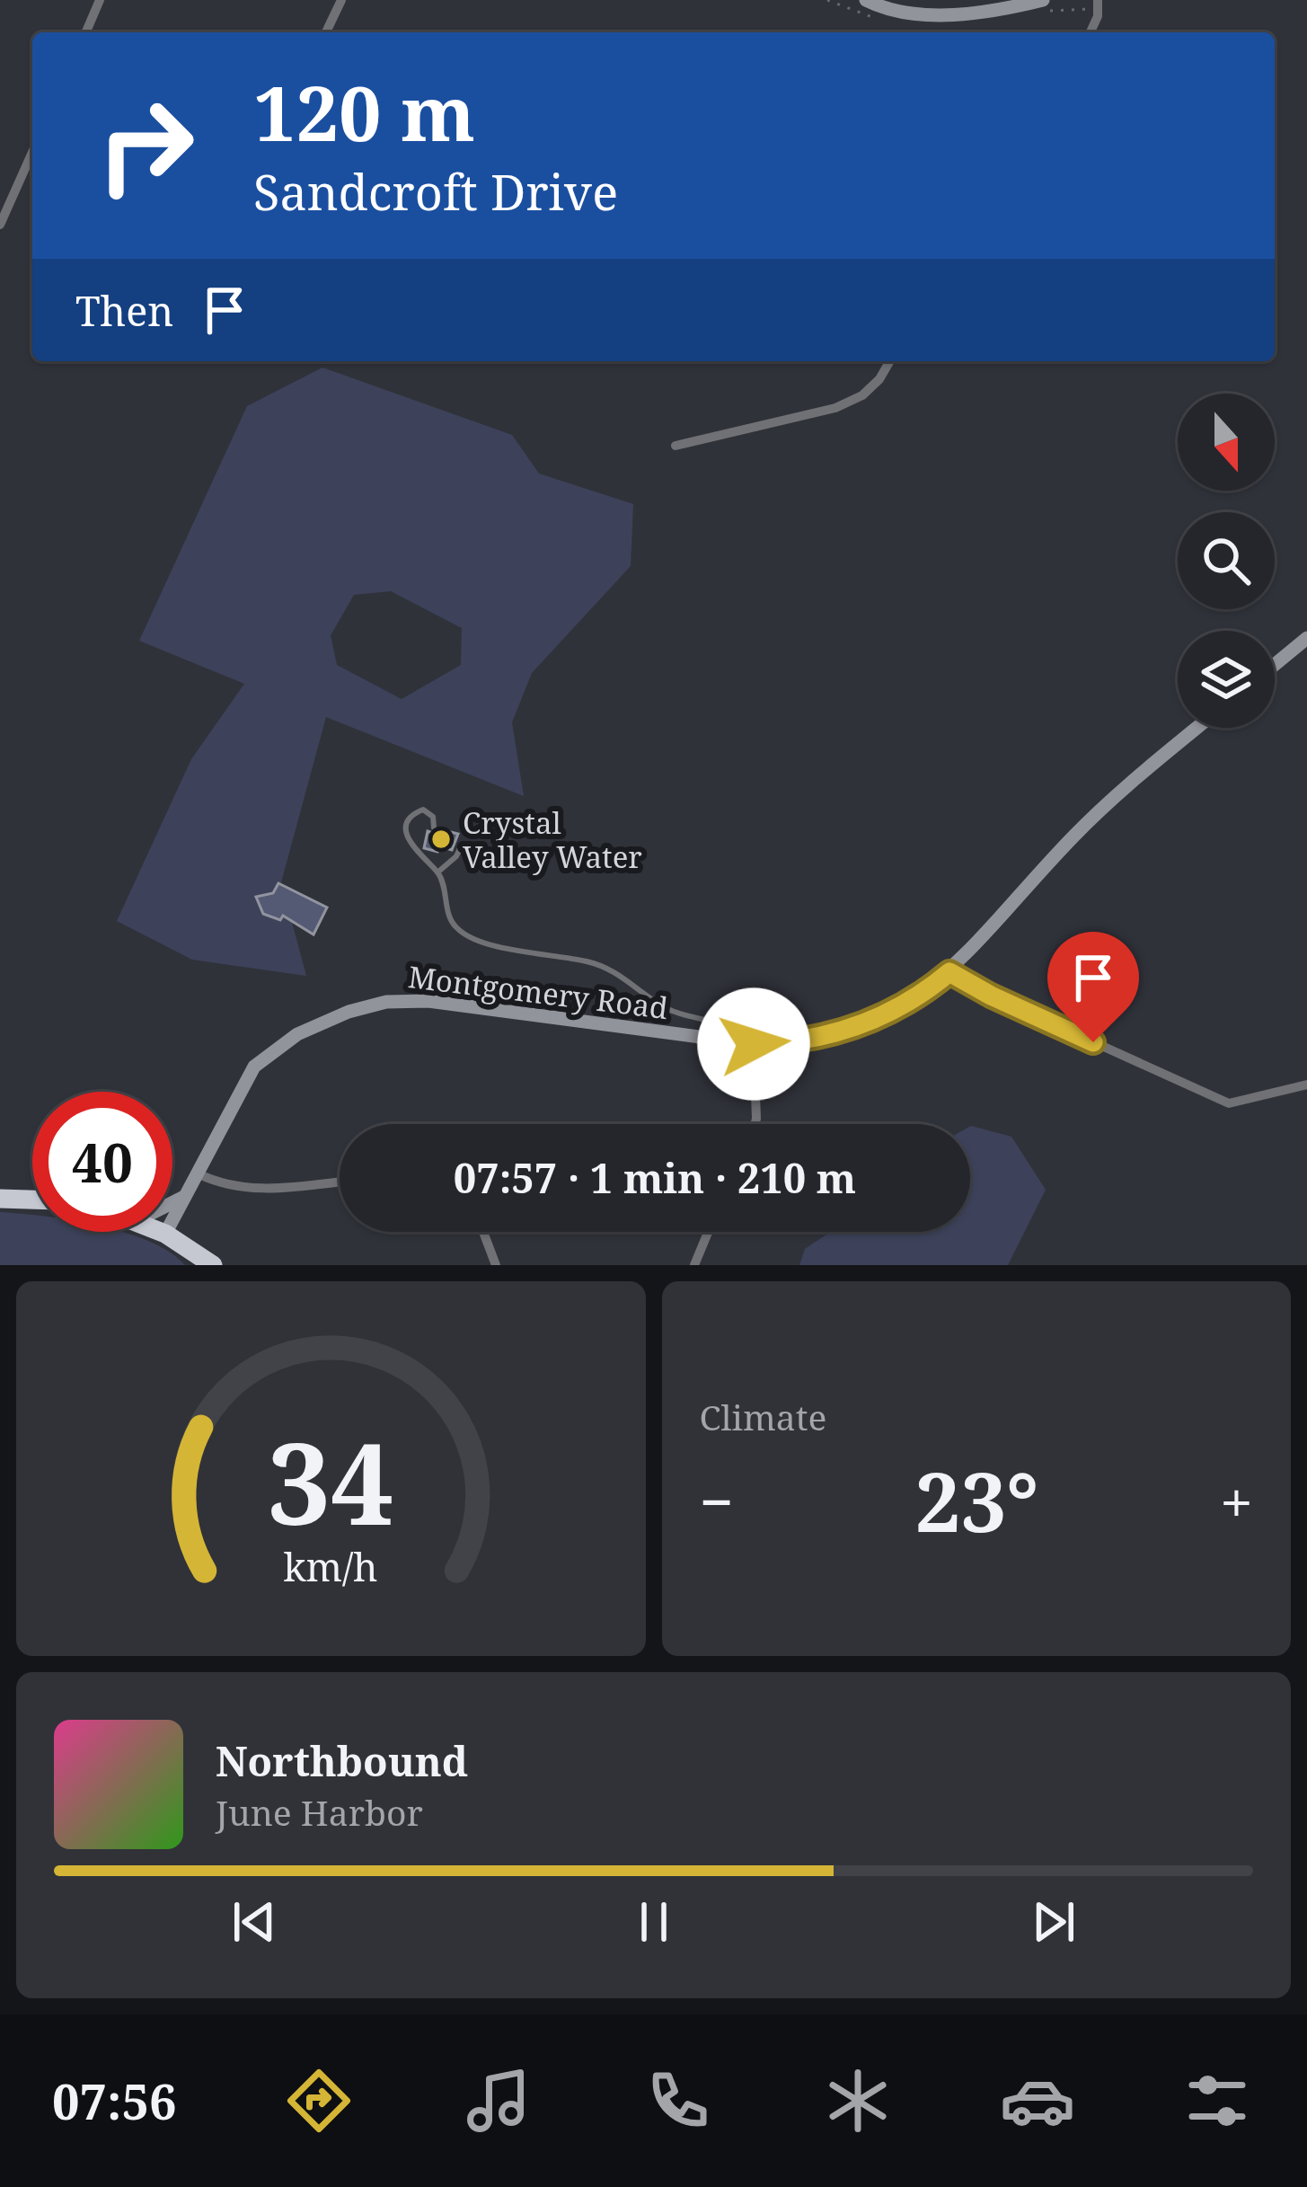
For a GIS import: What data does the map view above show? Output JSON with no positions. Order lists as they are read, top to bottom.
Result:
{
  "streets": {
    "street": ["Montgomery Road"]
  },
  "places": ["Crystal Valley Water"],
  "north": "bottom",
  "page": {
    "turn": ["120 m", "Sandcroft Drive"],
    "then": "Then",
    "limit": "40",
    "trip": "07:57 · 1 min · 210 m",
    "tile": "Climate",
    "heat": ["−", "23°", "+"],
    "song": ["Northbound", "June Harbor"],
    "tabs": "07:56",
    "gauge": ["34", "km/h"]
  }
}
